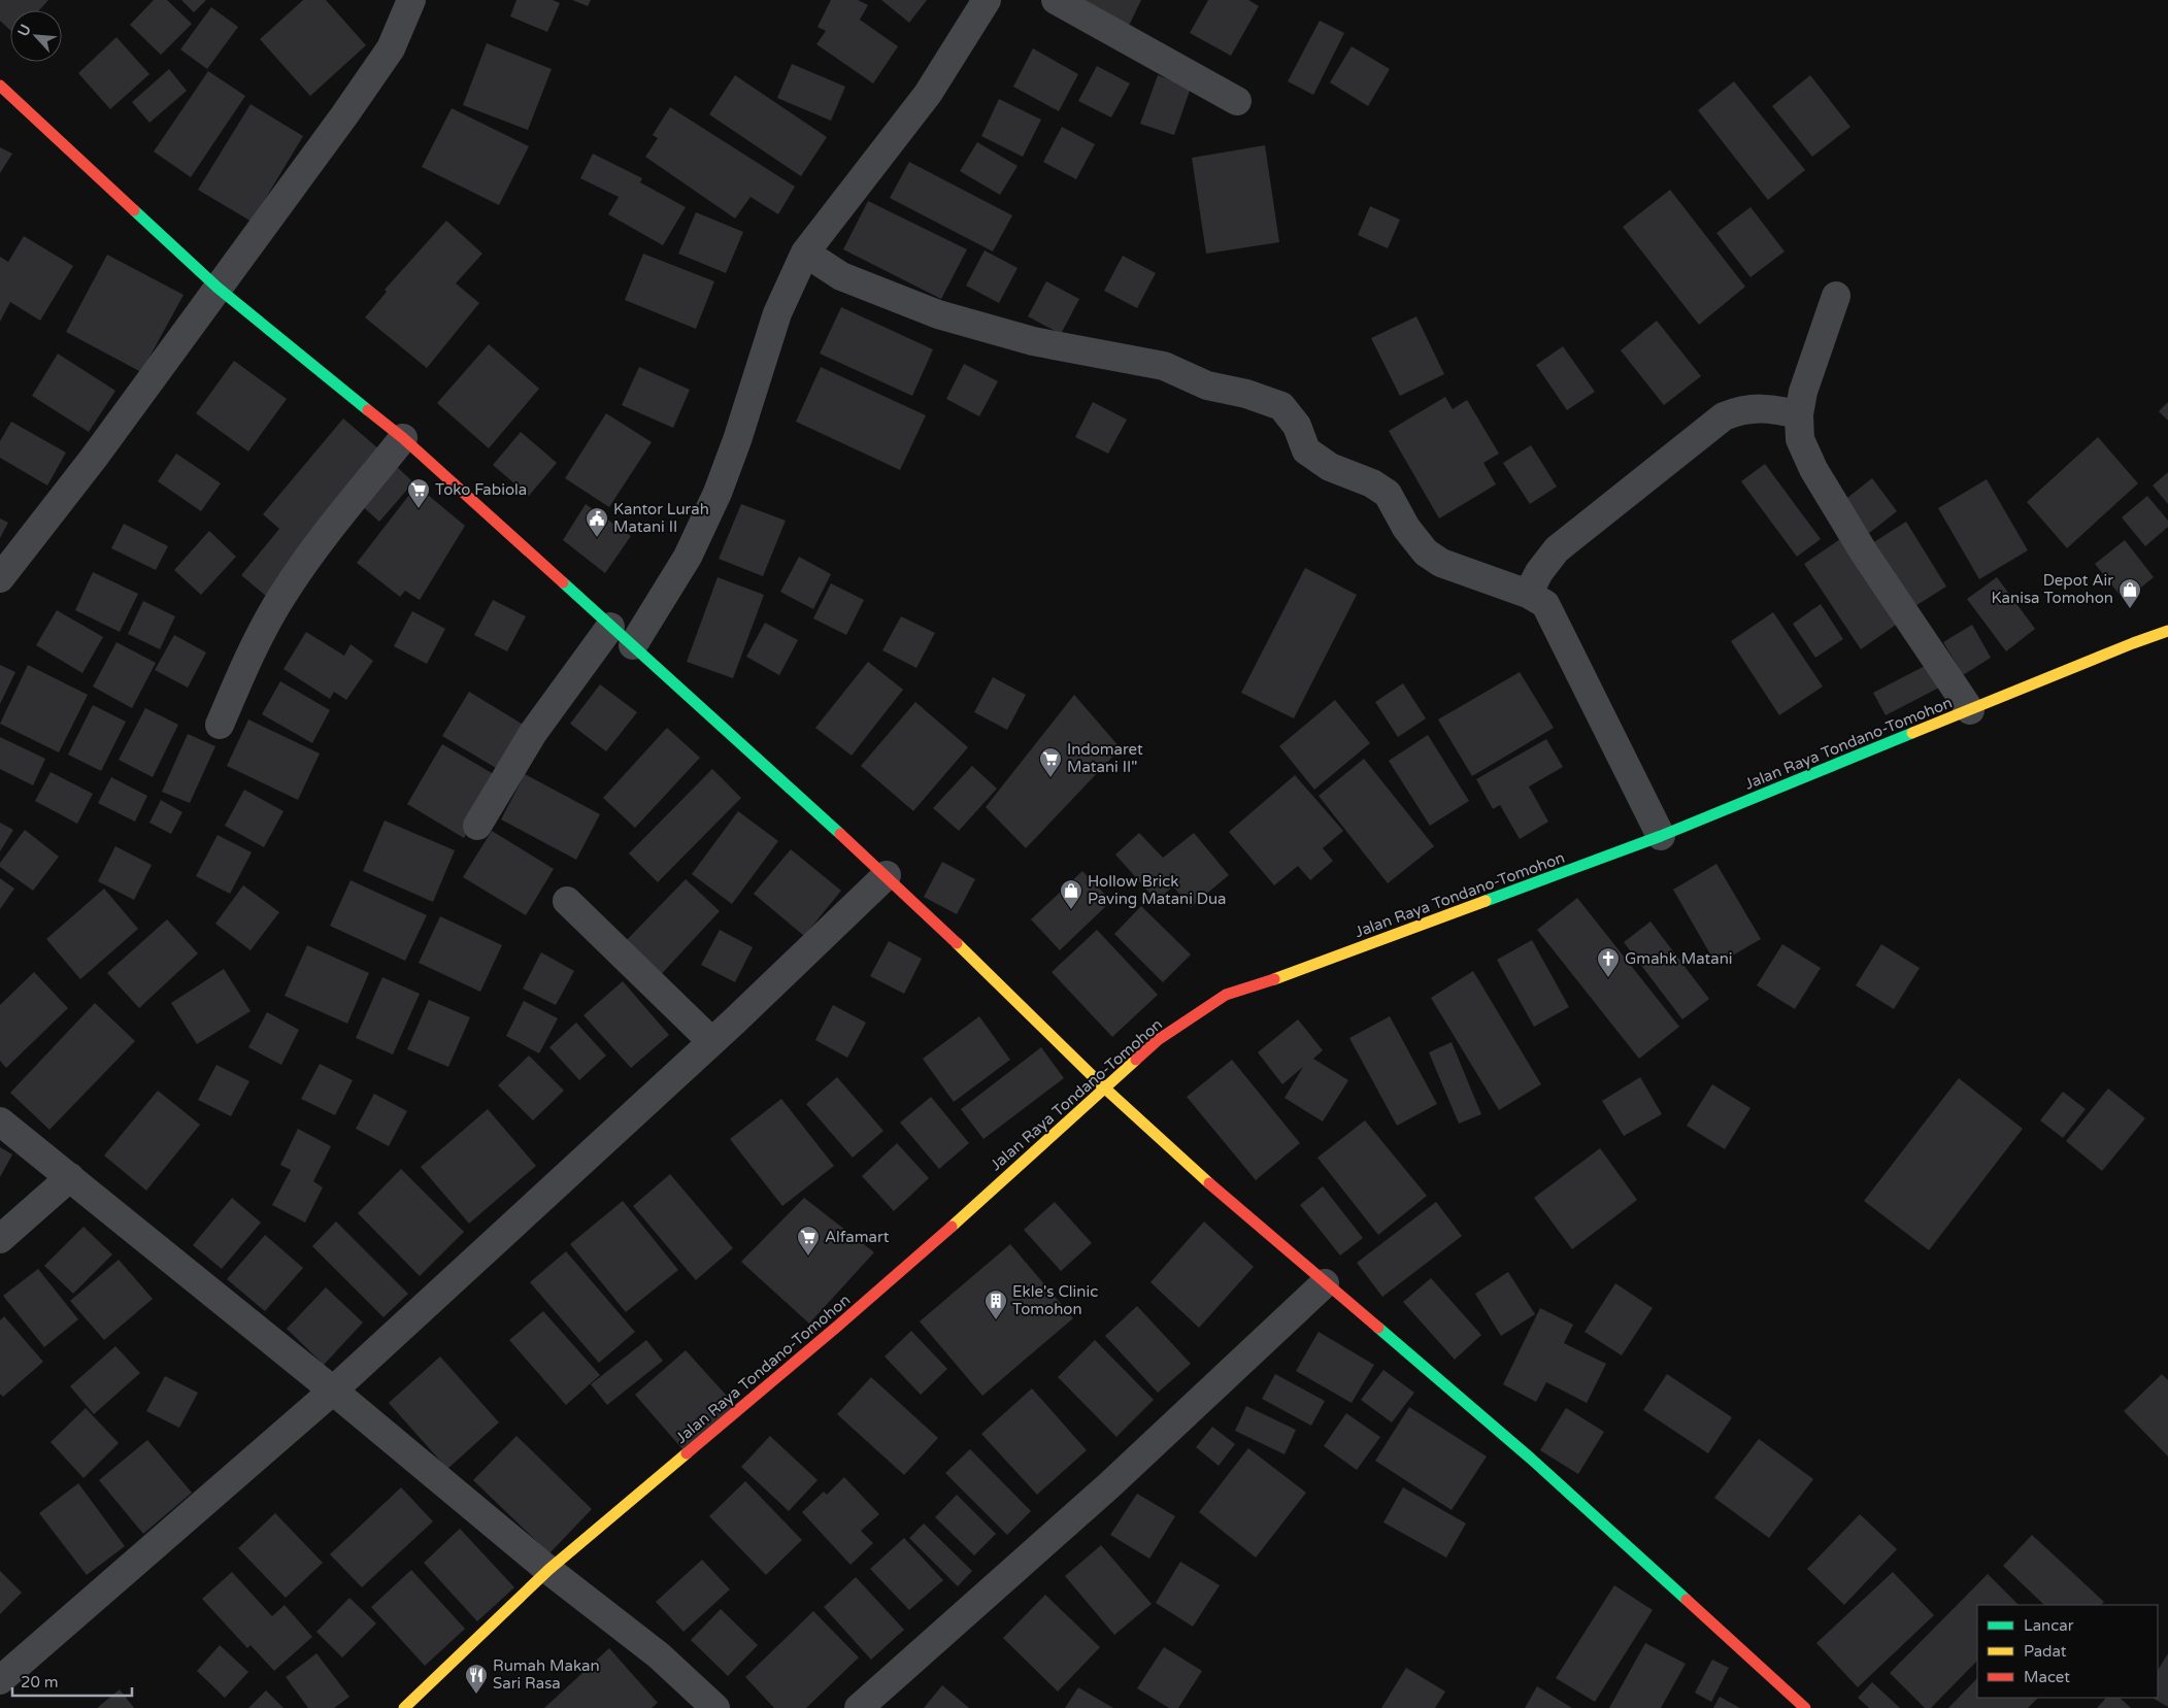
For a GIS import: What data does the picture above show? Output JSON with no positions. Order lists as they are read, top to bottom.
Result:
{
  "streets": {
    "main road": ["Jalan Raya Tondano-Tomohon"]
  },
  "places": {
    "supermarket": ["Toko Fabiola", "Indomaret Matani II\"", "Alfamart"],
    "public building": ["Kantor Lurah Matani II"],
    "shop": ["Depot Air Kanisa Tomohon", "Hollow Brick Paving Matani Dua"],
    "church": ["Gmahk Matani"],
    "building": ["Ekle's Clinic Tomohon"],
    "restaurant": ["Rumah Makan Sari Rasa"]
  },
  "legend": ["Lancar", "Padat", "Macet"],
  "scale_bar": "20 m",
  "north": "top left"
}
